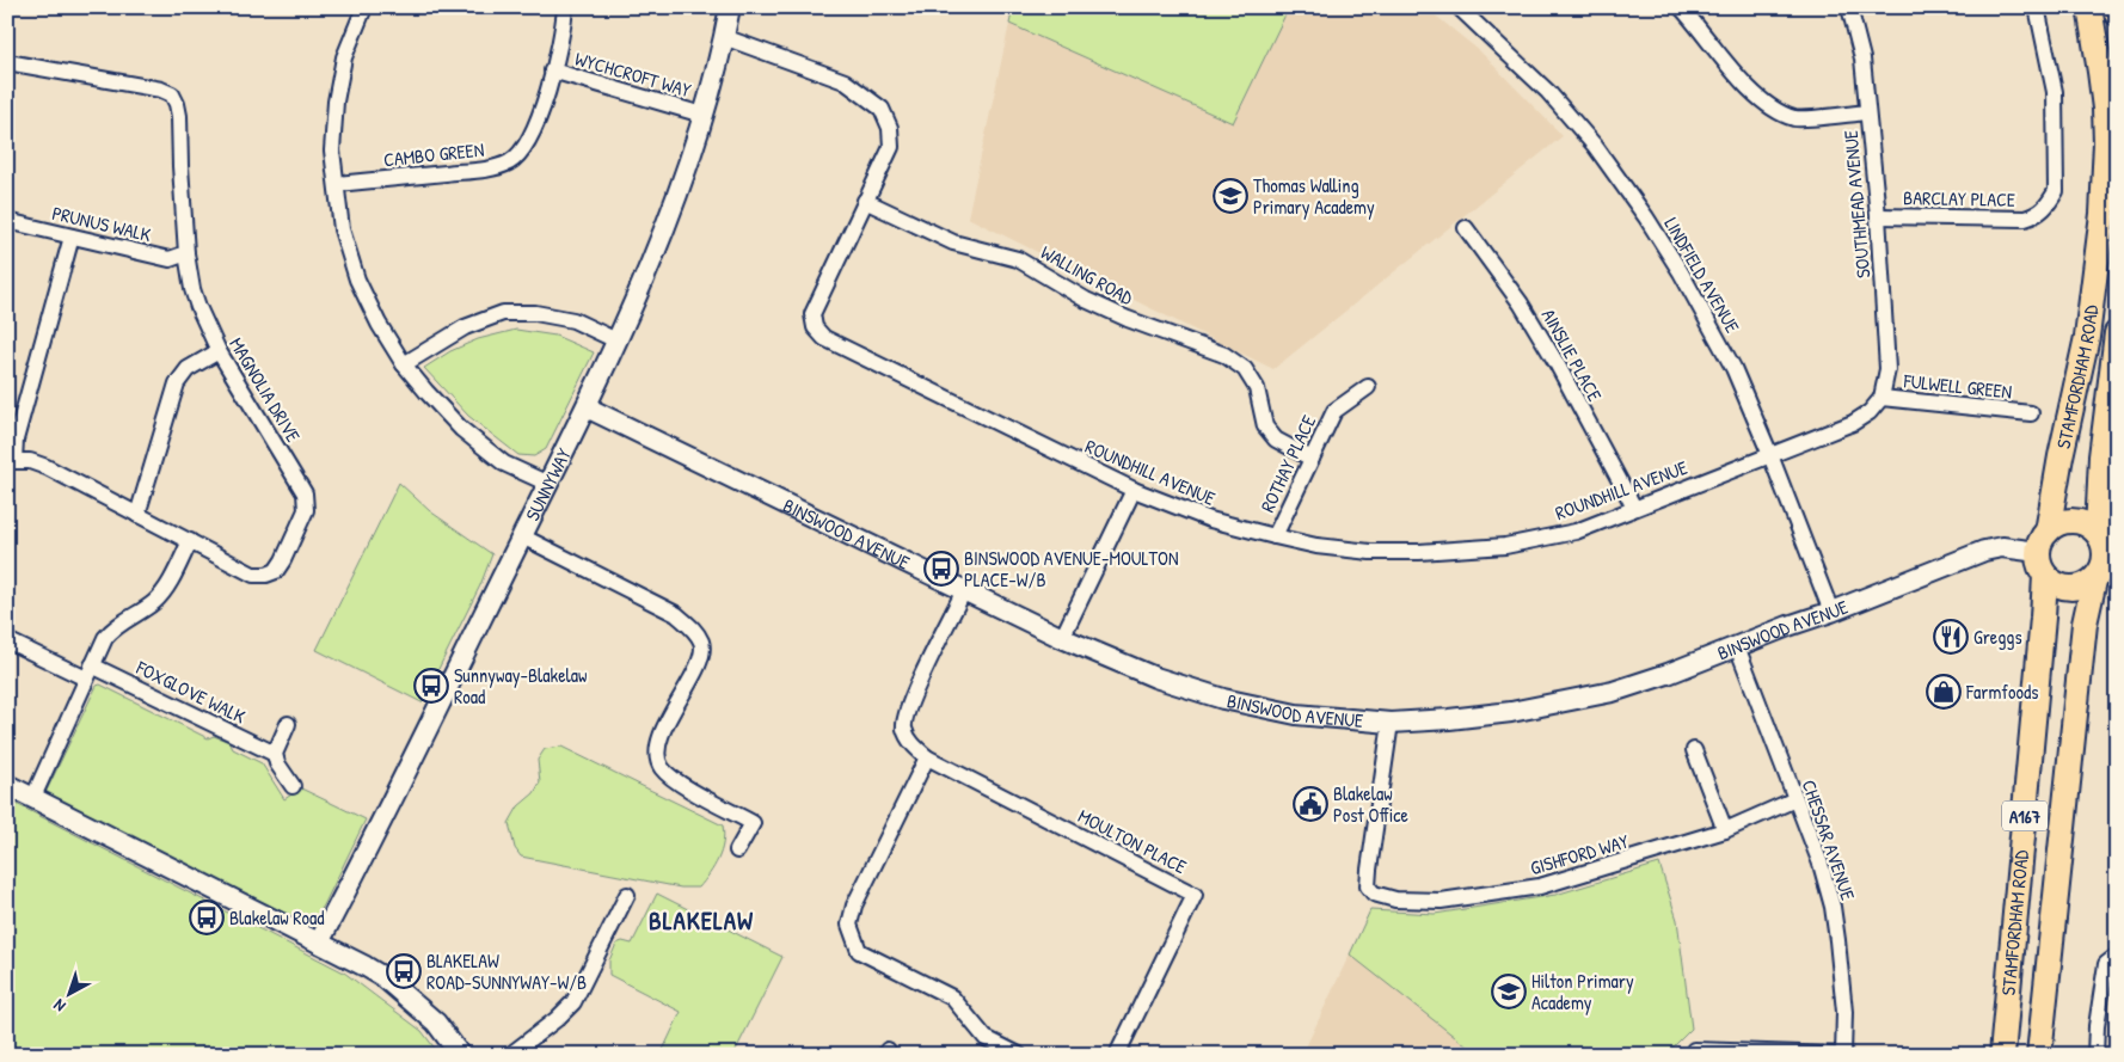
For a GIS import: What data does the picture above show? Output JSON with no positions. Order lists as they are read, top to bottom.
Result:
{
  "streets": {
    "main road": ["STAMFORDHAM ROAD", "A167"],
    "street": [
      "WYCHCROFT WAY",
      "CAMBO GREEN",
      "BARCLAY PLACE",
      "SOUTHMEAD AVENUE",
      "PRUNUS WALK",
      "WALLING ROAD",
      "LINDFIELD AVENUE",
      "AINSLIE PLACE",
      "FULWELL GREEN",
      "MAGNOLIA DRIVE",
      "ROTHAY PLACE",
      "ROUNDHILL AVENUE",
      "SUNNYWAY",
      "BINSWOOD AVENUE",
      "FOXGLOVE WALK",
      "CHESSAR AVENUE",
      "MOULTON PLACE",
      "GISHFORD WAY"
    ]
  },
  "crossings": [
    ["WYCHCROFT WAY", "CAMBO GREEN"],
    ["WYCHCROFT WAY", "SUNNYWAY"],
    ["BARCLAY PLACE", "SOUTHMEAD AVENUE"],
    ["SOUTHMEAD AVENUE", "FULWELL GREEN"],
    ["SOUTHMEAD AVENUE", "ROUNDHILL AVENUE"],
    ["PRUNUS WALK", "MAGNOLIA DRIVE"],
    ["WALLING ROAD", "ROTHAY PLACE"],
    ["WALLING ROAD", "ROUNDHILL AVENUE"],
    ["LINDFIELD AVENUE", "ROUNDHILL AVENUE"],
    ["LINDFIELD AVENUE", "BINSWOOD AVENUE"],
    ["AINSLIE PLACE", "ROUNDHILL AVENUE"],
    ["STAMFORDHAM ROAD", "BINSWOOD AVENUE"],
    ["FULWELL GREEN", "ROUNDHILL AVENUE"],
    ["ROTHAY PLACE", "ROUNDHILL AVENUE"],
    ["ROUNDHILL AVENUE", "SUNNYWAY"],
    ["SUNNYWAY", "BINSWOOD AVENUE"],
    ["BINSWOOD AVENUE", "CHESSAR AVENUE"],
    ["BINSWOOD AVENUE", "MOULTON PLACE"],
    ["BINSWOOD AVENUE", "GISHFORD WAY"],
    ["CHESSAR AVENUE", "GISHFORD WAY"]
  ],
  "districts": ["BLAKELAW"],
  "places": {
    "school or university": ["Thomas Walling Primary Academy", "Hilton Primary Academy"],
    "bus stop": [
      "BINSWOOD AVENUE-MOULTON PLACE-W/B",
      "Sunnyway-Blakelaw Road",
      "Blakelaw Road",
      "BLAKELAW ROAD-SUNNYWAY-W/B"
    ],
    "restaurant": ["Greggs"],
    "shop": ["Farmfoods"],
    "public building": ["Blakelaw Post Office"]
  },
  "north": "bottom left"
}
